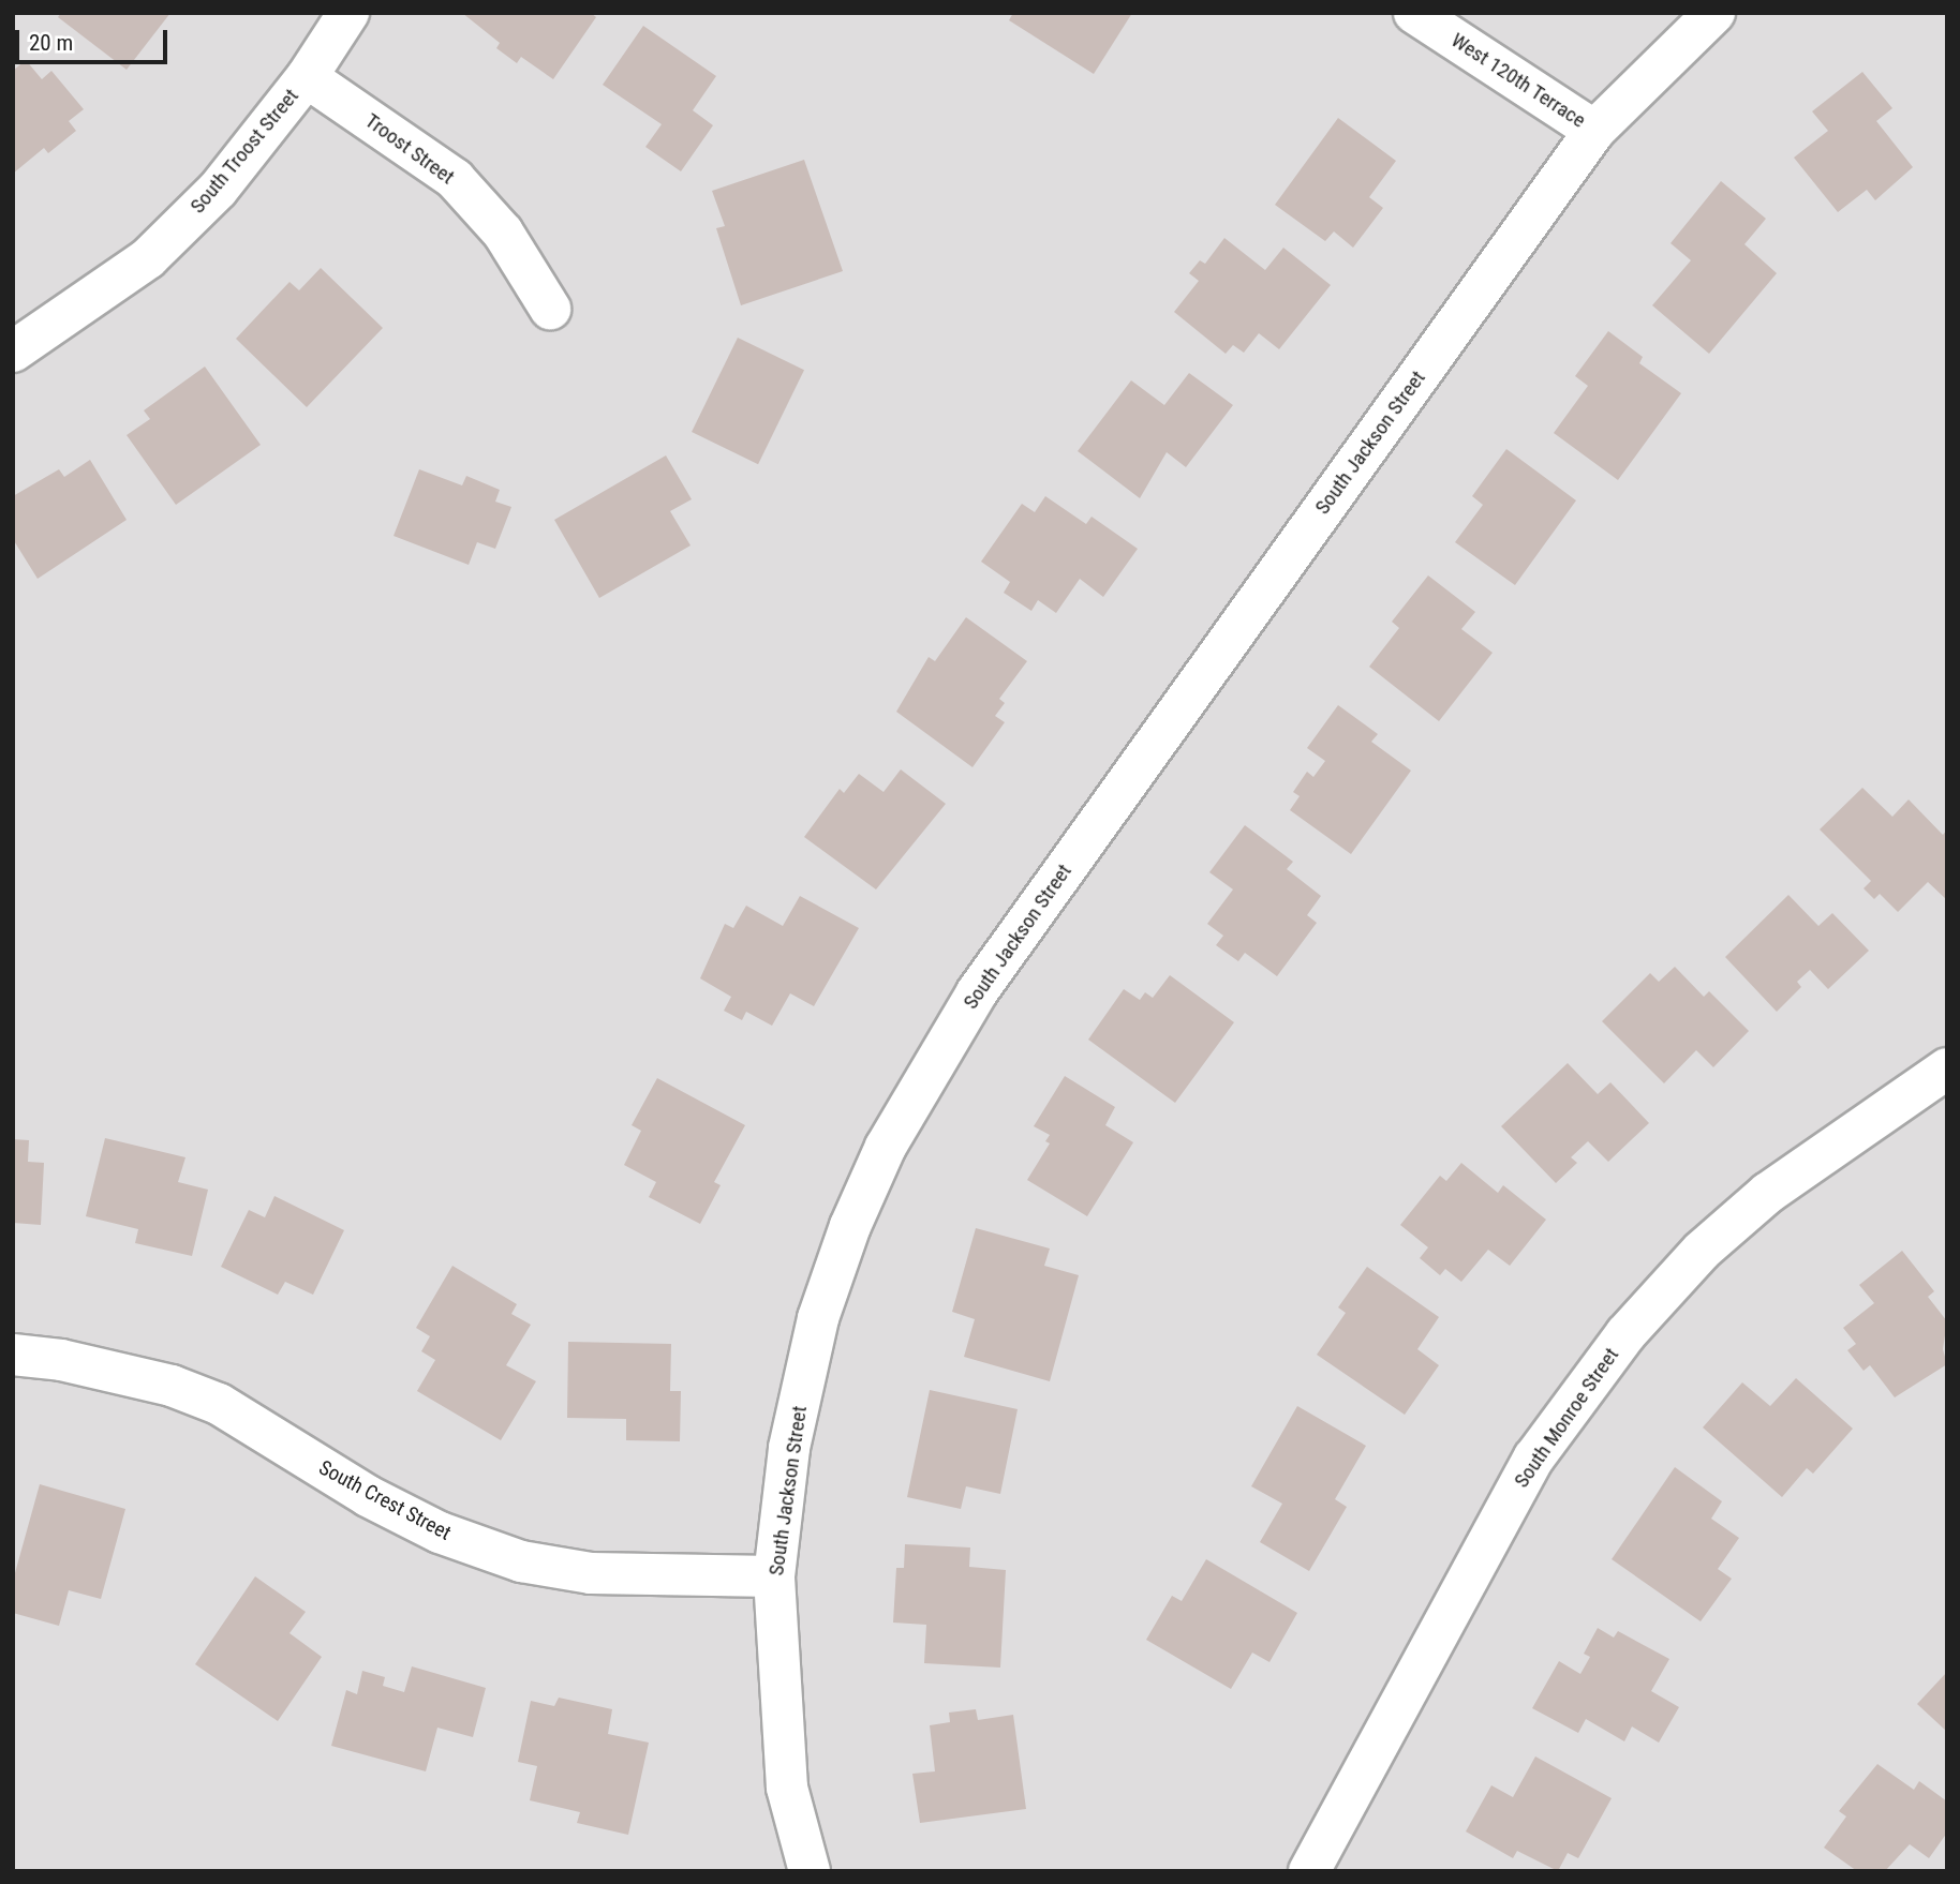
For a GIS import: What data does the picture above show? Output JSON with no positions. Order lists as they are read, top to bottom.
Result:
{
  "streets": {
    "street": [
      "West 120th Terrace",
      "Troost Street",
      "South Troost Street",
      "South Jackson Street",
      "South Monroe Street",
      "South Crest Street"
    ]
  },
  "crossings": [
    ["West 120th Terrace", "South Jackson Street"],
    ["Troost Street", "South Troost Street"],
    ["South Jackson Street", "South Crest Street"]
  ],
  "scale_bar": "20 m"
}
